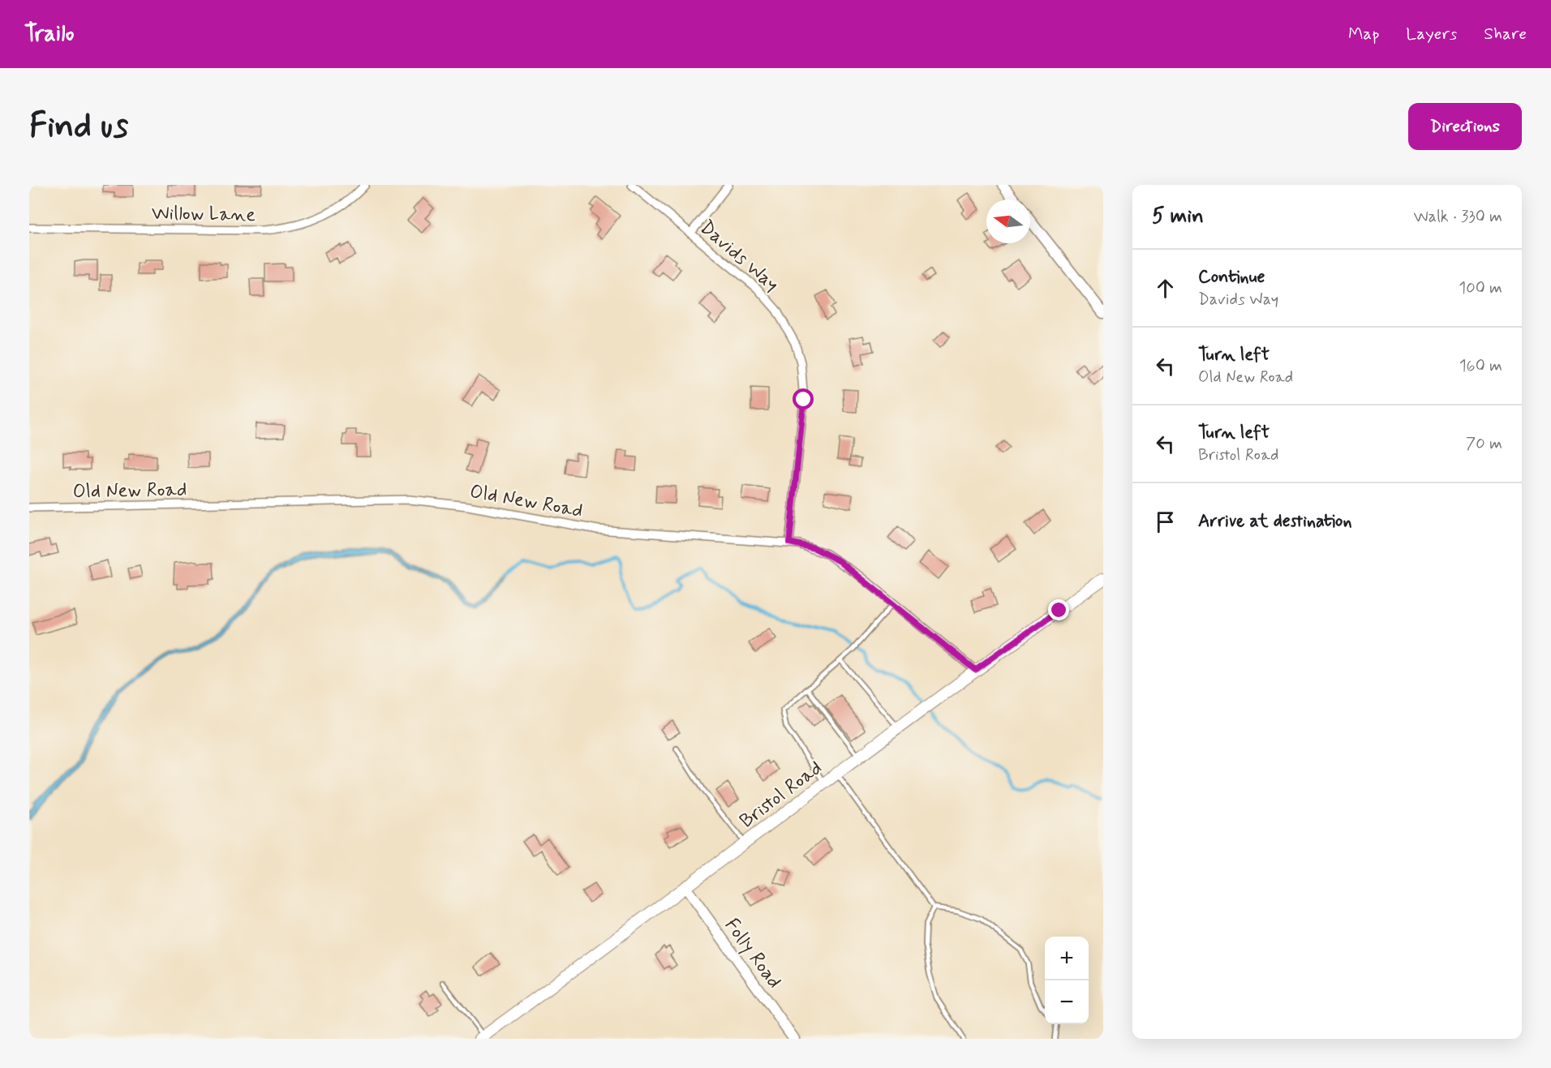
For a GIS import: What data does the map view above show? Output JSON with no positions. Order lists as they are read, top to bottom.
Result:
{
  "streets": {
    "main road": ["Bristol Road"],
    "street": [
      "Willow Lane",
      "Davids Way",
      "Old New Road",
      "Folly Road"
    ]
  },
  "crossings": [
    ["Davids Way", "Old New Road"],
    ["Old New Road", "Bristol Road"],
    ["Bristol Road", "Folly Road"]
  ],
  "north": "left",
  "page": {
    "header": "Trailo",
    "nav": ["Map", "Layers", "Share"],
    "buttons": "Directions",
    "title": "Find us",
    "heading": ["5 min", "Walk · 330 m"],
    "list": [
      ["Continue", "Davids Way", "100 m"],
      ["Turn left", "Old New Road", "160 m"],
      ["Turn left", "Bristol Road", "70 m"],
      "Arrive at destination"
    ],
    "map_buttons": ["+", "−"]
  }
}
